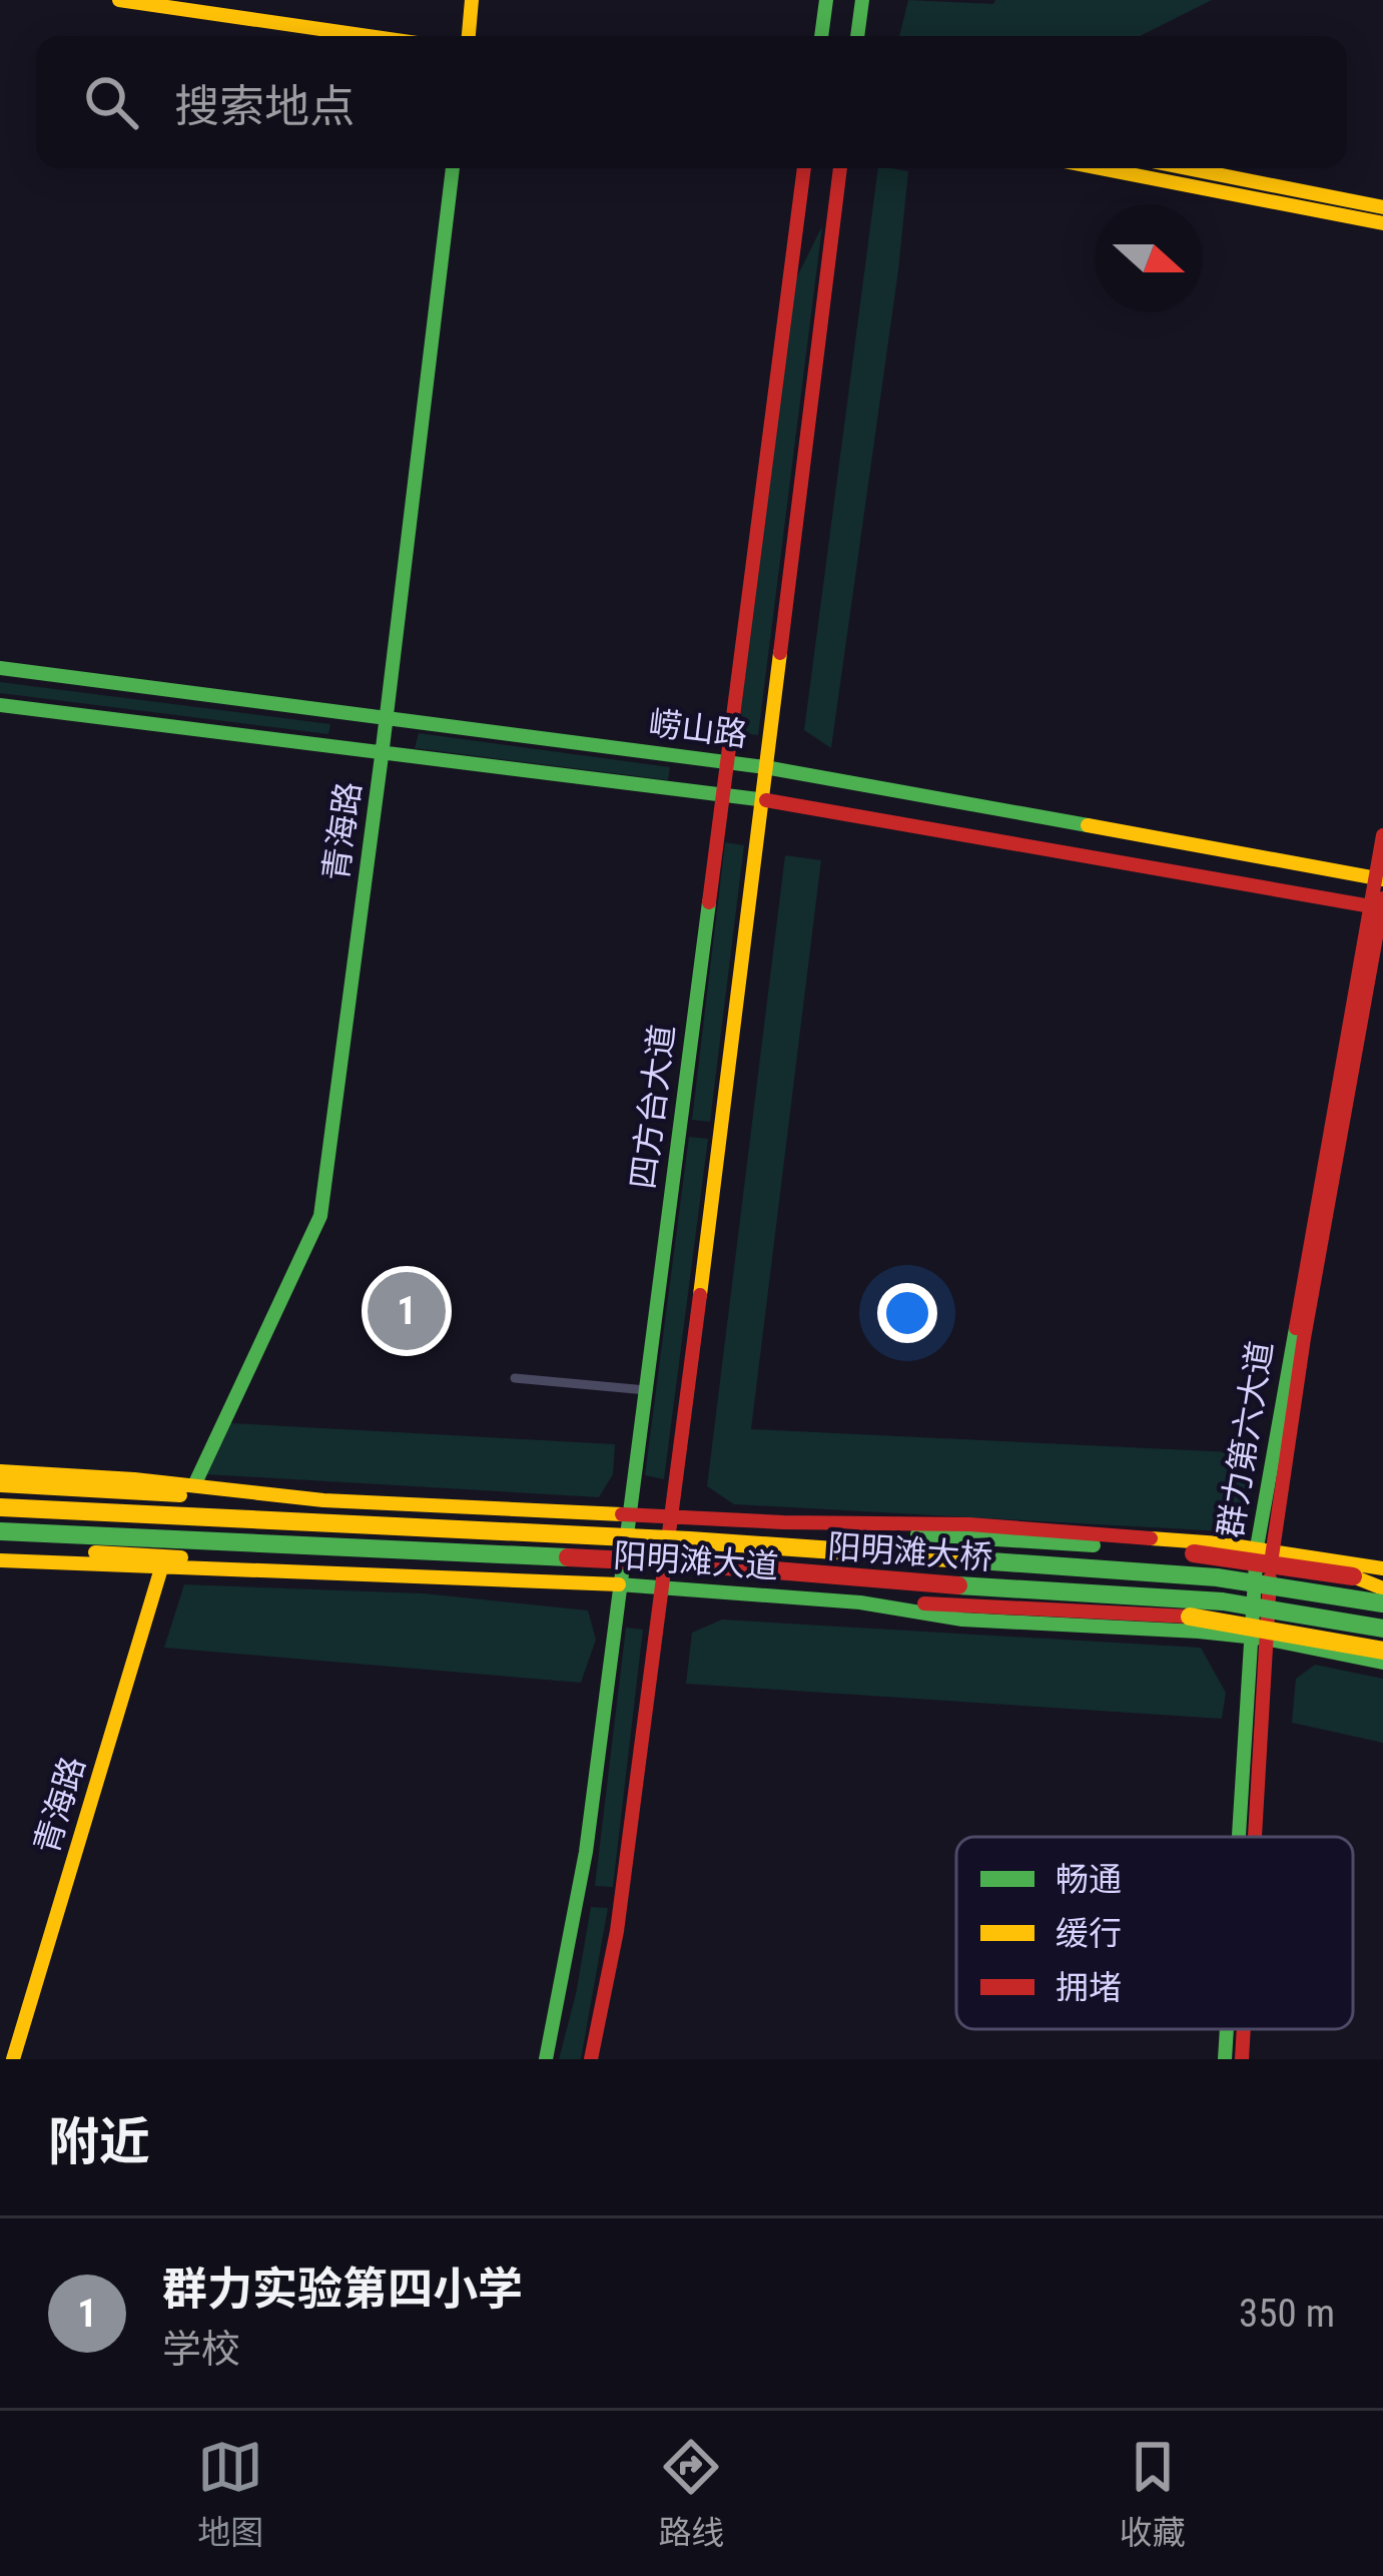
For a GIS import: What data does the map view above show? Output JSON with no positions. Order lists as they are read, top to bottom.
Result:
{
  "streets": {
    "main road": [
      "崂山路",
      "青海路",
      "四方台大道",
      "群力第六大道",
      "阳明滩大桥",
      "阳明滩大道"
    ]
  },
  "crossings": [
    ["崂山路", "青海路"],
    ["崂山路", "四方台大道"],
    ["崂山路", "群力第六大道"],
    ["青海路", "阳明滩大道"],
    ["四方台大道", "阳明滩大道"],
    ["群力第六大道", "阳明滩大道"]
  ],
  "legend": ["畅通", "缓行", "拥堵"],
  "north": "right",
  "page": {
    "search": "搜索地点",
    "pins": "1",
    "heading": "附近",
    "list": [
      {
        "mark": "1",
        "name": "群力实验第四小学",
        "note": "学校",
        "value": "350 m"
      }
    ],
    "nav": ["地图", "路线", "收藏"]
  }
}
